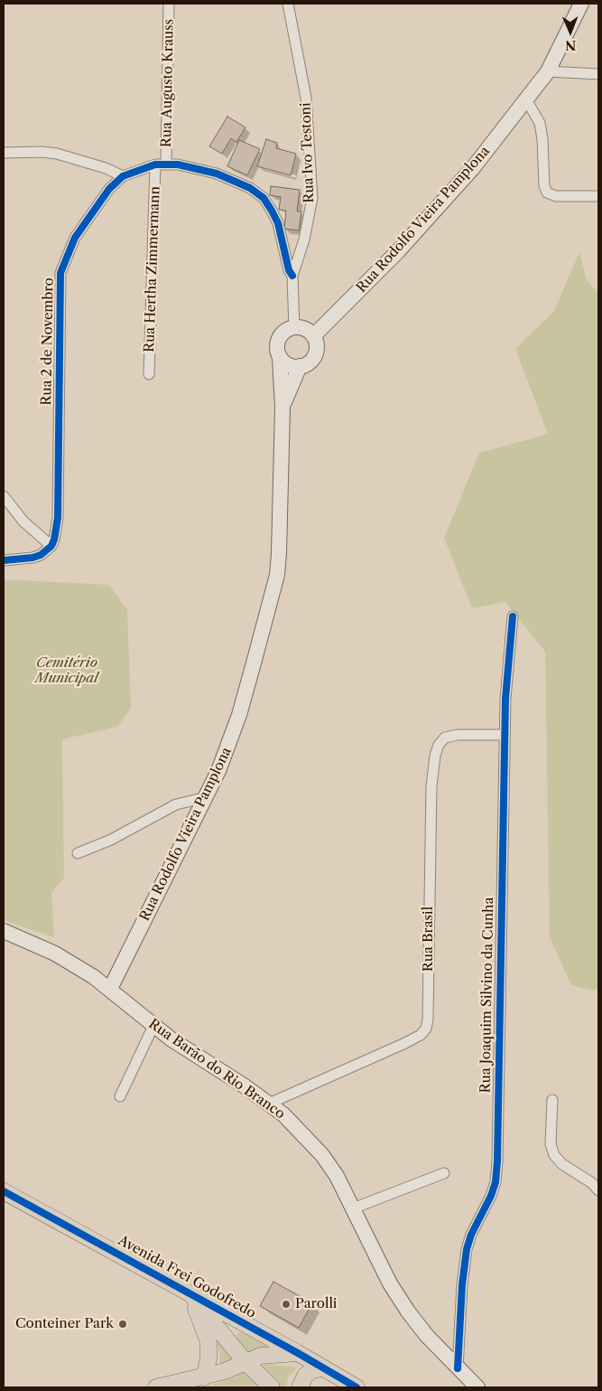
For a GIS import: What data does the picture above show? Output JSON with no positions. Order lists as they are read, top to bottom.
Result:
{
  "streets": {
    "main road": ["Avenida Frei Godofredo"],
    "street": [
      "Rua Augusto Krauss",
      "Rua Ivo Testoni",
      "Rua Rodolfo Vieira Pamplona",
      "Rua Hertha Zimmermann",
      "Rua 2 de Novembro",
      "Rua Brasil",
      "Rua Joaquim Silvino da Cunha",
      "Rua Barão do Rio Branco"
    ]
  },
  "crossings": [
    ["Rua Augusto Krauss", "Rua 2 de Novembro"],
    ["Rua Ivo Testoni", "Rua Rodolfo Vieira Pamplona"],
    ["Rua Ivo Testoni", "Rua 2 de Novembro"],
    ["Rua Rodolfo Vieira Pamplona", "Rua Barão do Rio Branco"],
    ["Rua Hertha Zimmermann", "Rua 2 de Novembro"],
    ["Rua Brasil", "Rua Joaquim Silvino da Cunha"],
    ["Rua Brasil", "Rua Barão do Rio Branco"],
    ["Rua Joaquim Silvino da Cunha", "Rua Barão do Rio Branco"]
  ],
  "parks": ["Cemitério Municipal"],
  "places": ["Parolli", "Conteiner Park"],
  "north": "bottom"
}
